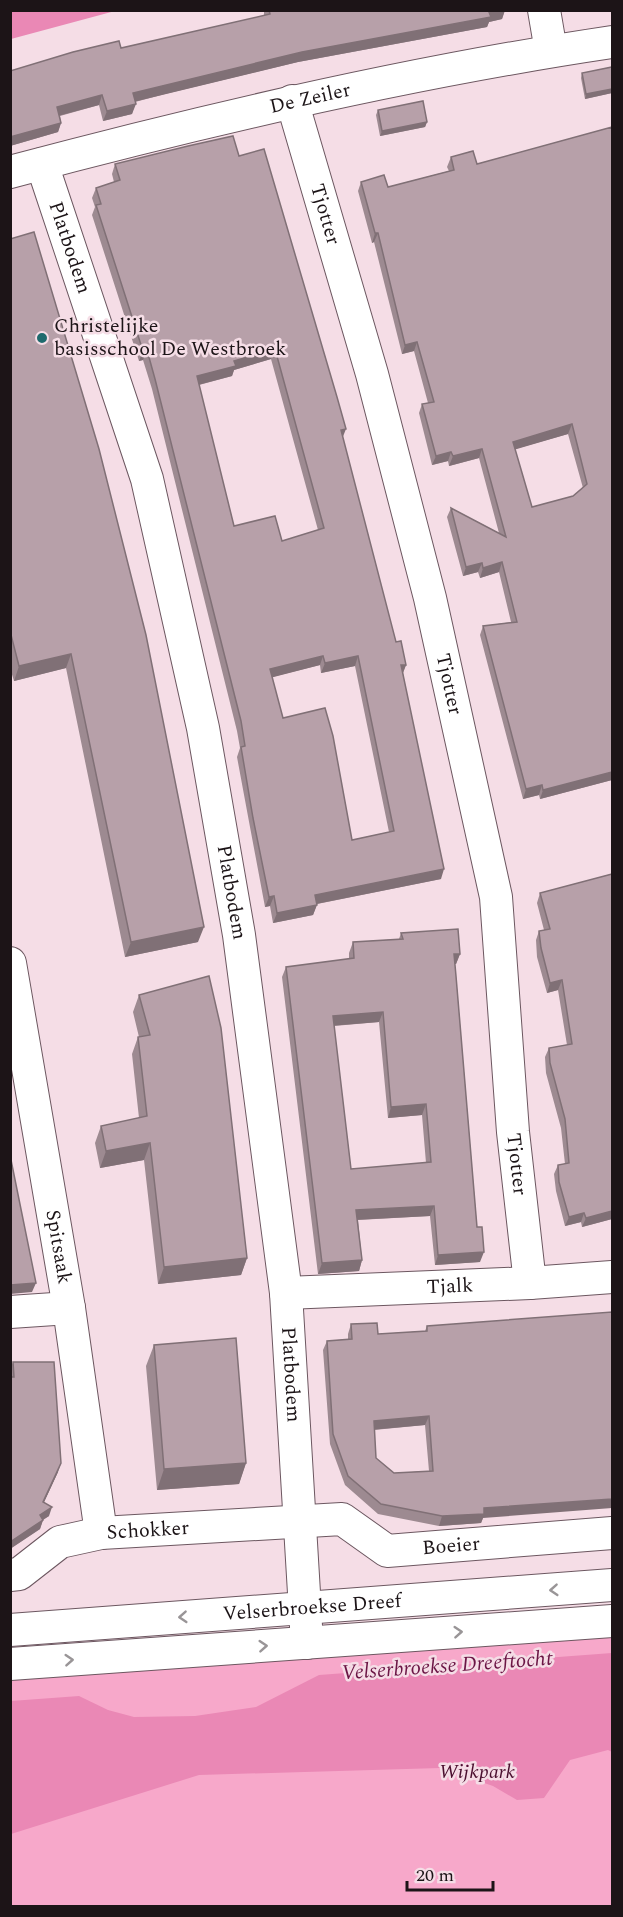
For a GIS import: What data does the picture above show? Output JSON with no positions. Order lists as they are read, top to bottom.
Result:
{
  "streets": {
    "street": [
      "De Zeiler",
      "Tjotter",
      "Platbodem",
      "Spitsaak",
      "Tjalk",
      "Schokker",
      "Boeier",
      "Velserbroekse Dreef"
    ]
  },
  "crossings": [
    ["De Zeiler", "Tjotter"],
    ["De Zeiler", "Platbodem"],
    ["Tjotter", "Tjalk"],
    ["Platbodem", "Tjalk"],
    ["Platbodem", "Schokker"],
    ["Platbodem", "Boeier"],
    ["Platbodem", "Velserbroekse Dreef"],
    ["Spitsaak", "Schokker"],
    ["Schokker", "Boeier"]
  ],
  "water": ["Velserbroekse Dreeftocht"],
  "parks": ["Wijkpark"],
  "places": ["Christelijke basisschool De Westbroek"],
  "scale_bar": "20 m"
}
